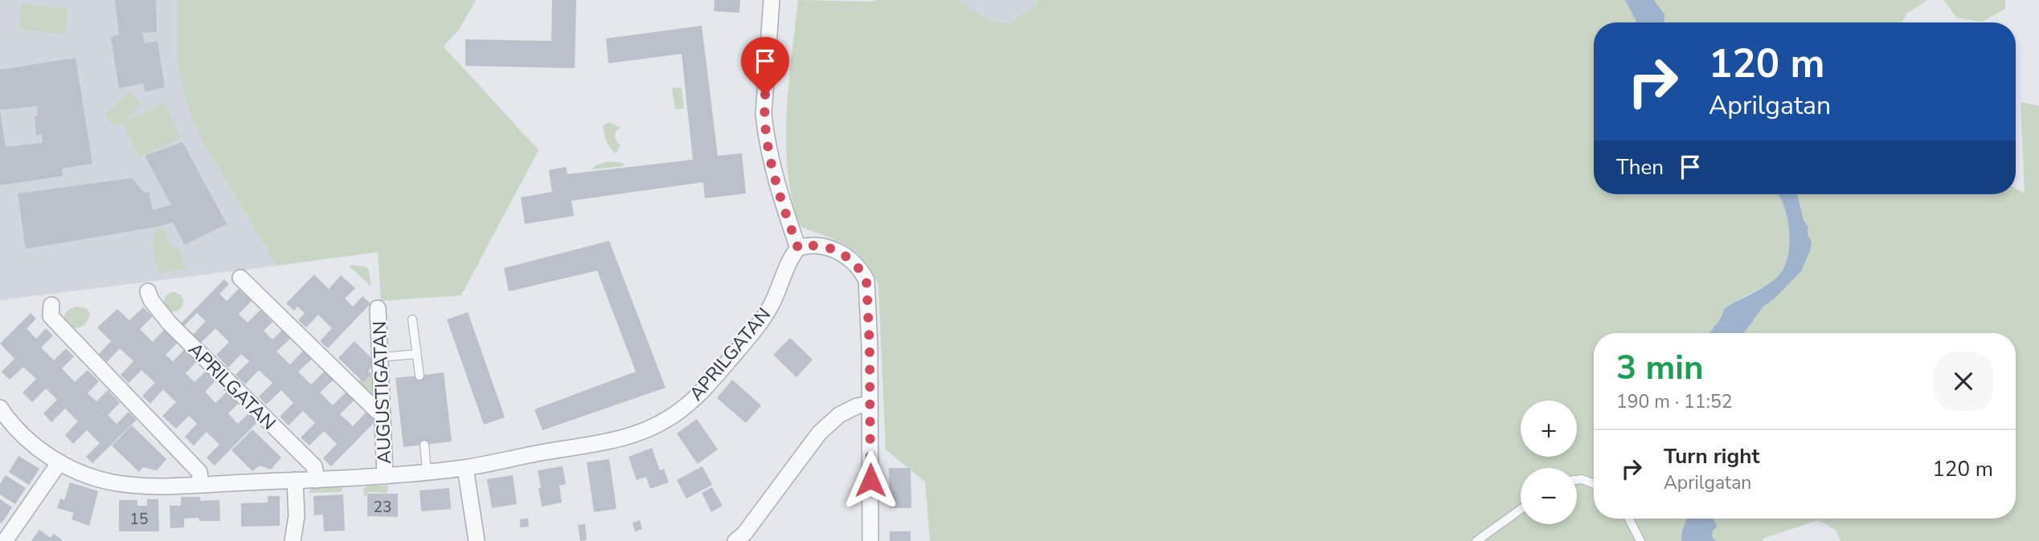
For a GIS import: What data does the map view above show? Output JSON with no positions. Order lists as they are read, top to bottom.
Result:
{
  "streets": {
    "street": ["APRILGATAN", "AUGUSTIGATAN"]
  },
  "crossings": [
    ["APRILGATAN", "AUGUSTIGATAN"]
  ],
  "house_numbers": ["23", "15"],
  "page": {
    "turn": ["120 m", "Aprilgatan"],
    "then": "Then",
    "heading": ["3 min", "190 m · 11:52"],
    "map_buttons": ["+", "−"],
    "list": [
      {
        "name": "Turn right",
        "note": "Aprilgatan",
        "value": "120 m"
      }
    ]
  }
}
